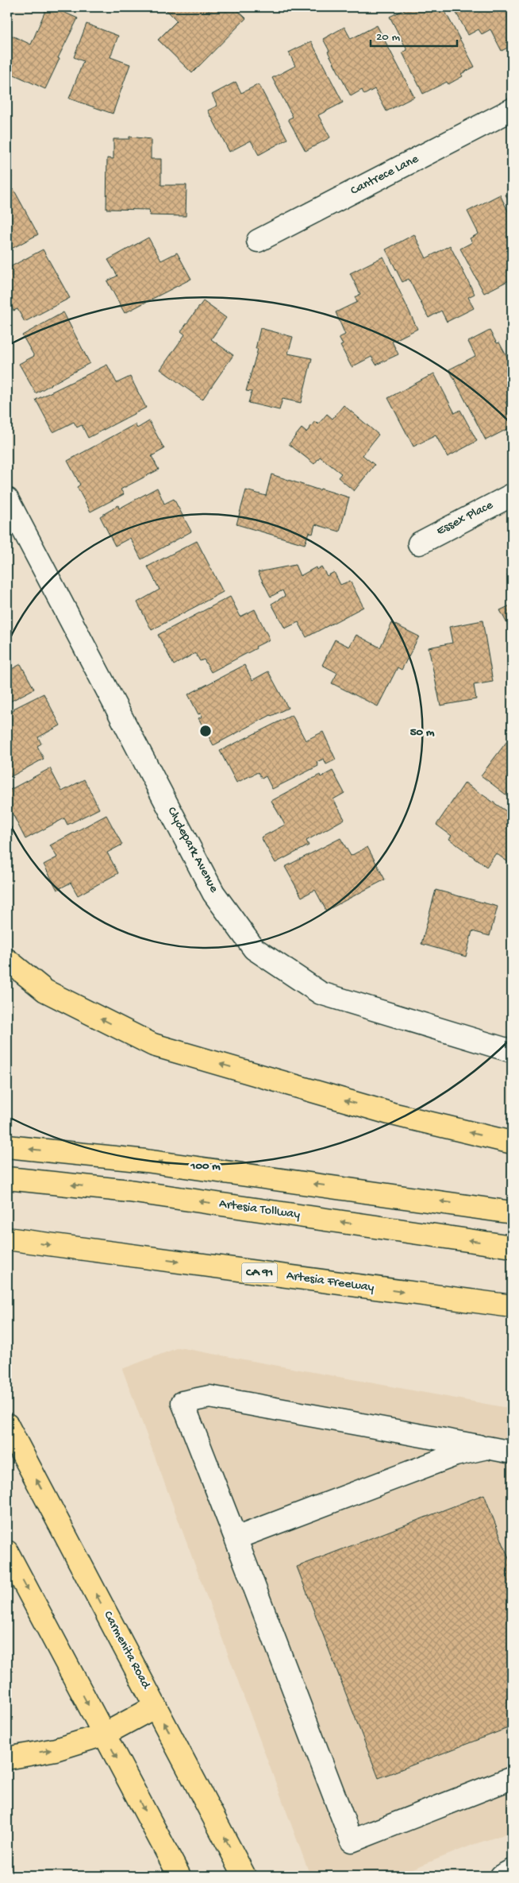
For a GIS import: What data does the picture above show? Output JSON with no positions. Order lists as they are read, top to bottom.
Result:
{
  "streets": {
    "main road": [
      "Artesia Tollway",
      "CA 91",
      "Artesia Freeway",
      "Carmenita Road"
    ],
    "street": ["Cantrece Lane", "Essex Place", "Clydepark Avenue"]
  },
  "scale_bar": "20 m",
  "rings": ["50 m", "100 m"]
}
